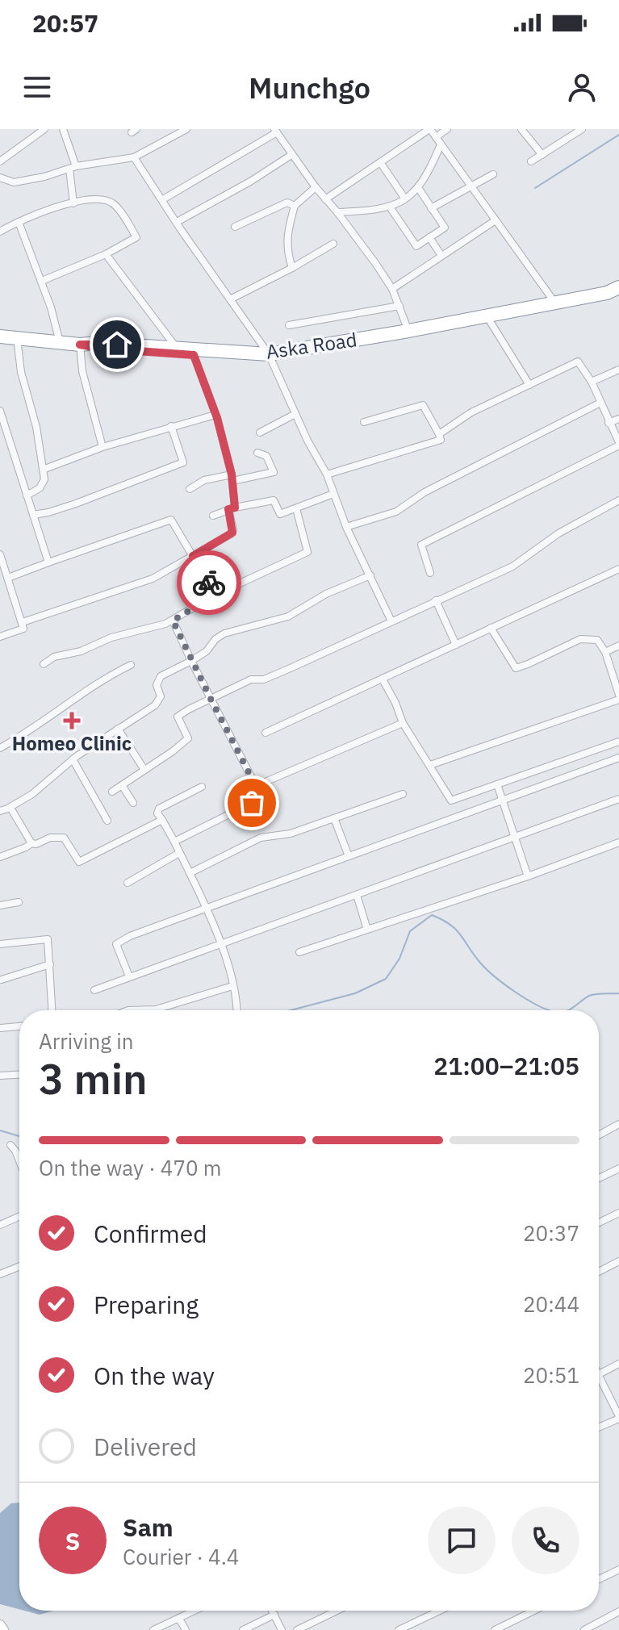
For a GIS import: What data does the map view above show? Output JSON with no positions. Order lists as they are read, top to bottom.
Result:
{
  "streets": {
    "highway": ["Aska Road"]
  },
  "places": {
    "health": ["Homeo Clinic"]
  },
  "page": {
    "status": "20:57",
    "header": "Munchgo",
    "heading": ["3 min", "Arriving in", "21:00–21:05"],
    "panel": ["Sam", "Courier · 4.4"],
    "bar": "On the way · 470 m",
    "list": [
      ["Confirmed", "20:37"],
      ["Preparing", "20:44"],
      ["On the way", "20:51"],
      "Delivered"
    ],
    "round": "S"
  }
}
